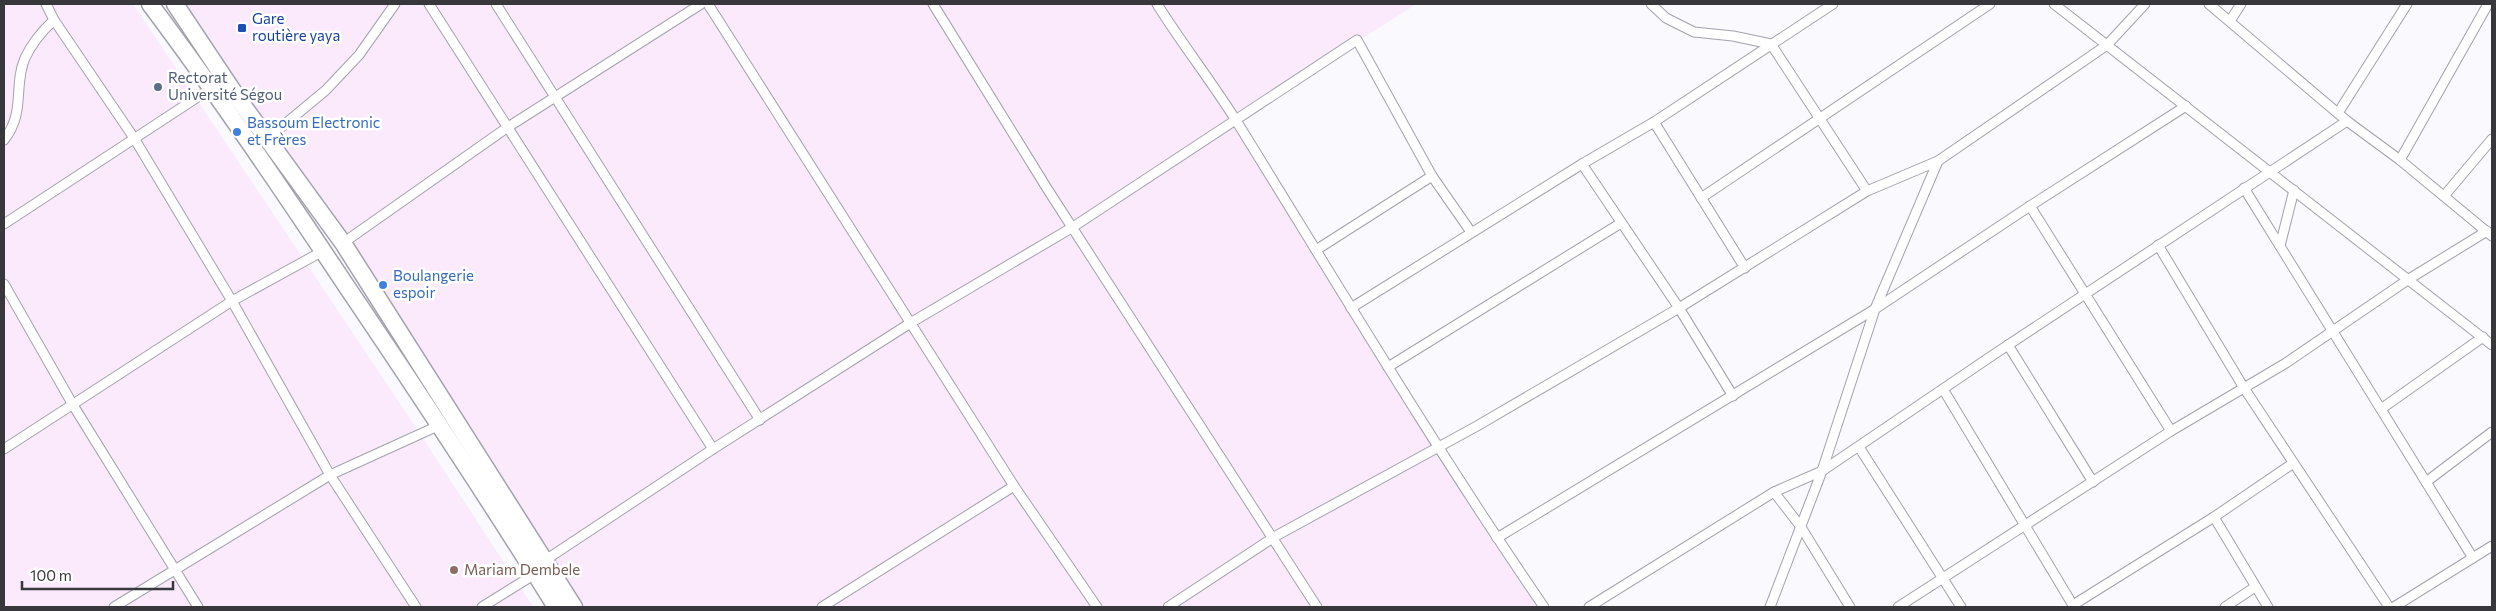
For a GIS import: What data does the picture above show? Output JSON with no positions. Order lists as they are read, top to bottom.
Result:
{
  "places": {
    "transit": ["Gare routière yaya"],
    "other": [
      "Rectorat Université Ségou",
      "Bassoum Electronic et Frères",
      "Boulangerie espoir",
      "Mariam Dembele"
    ]
  },
  "scale_bar": "100 m"
}
